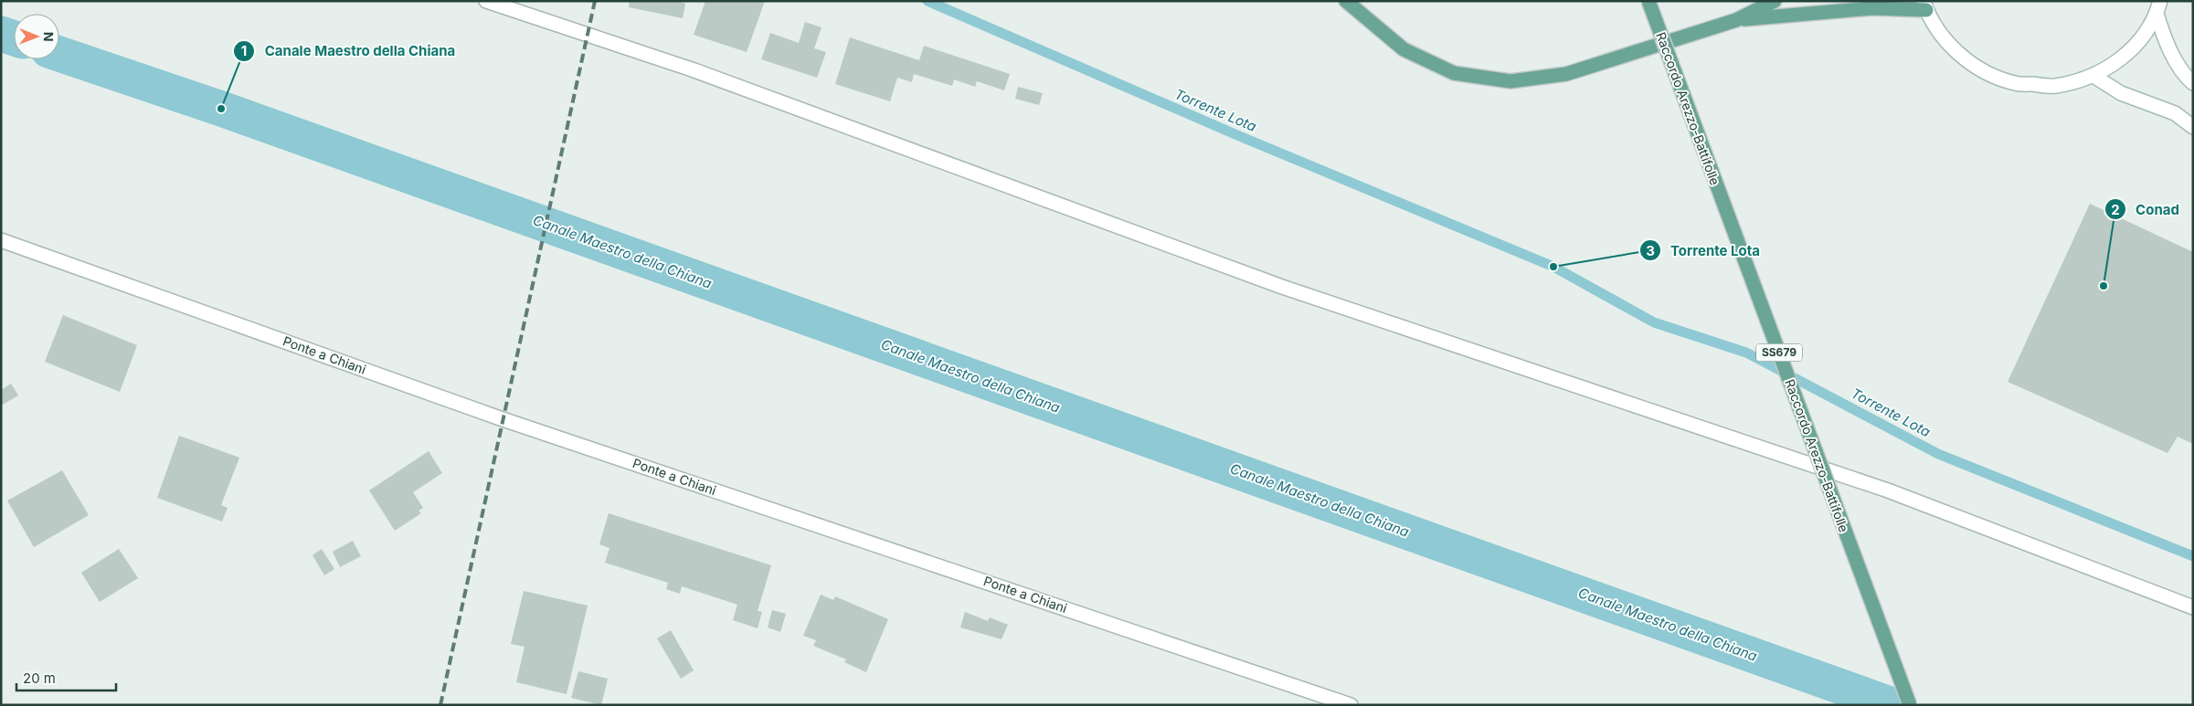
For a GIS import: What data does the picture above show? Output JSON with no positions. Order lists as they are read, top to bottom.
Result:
{
  "streets": {
    "main road": ["Raccordo Arezzo-Battifolle", "SS679"],
    "street": ["Ponte a Chiani"]
  },
  "water": ["Torrente Lota", "Canale Maestro della Chiana"],
  "places": ["Canale Maestro della Chiana", "Torrente Lota", "Conad"],
  "scale_bar": "20 m",
  "north": "right"
}
